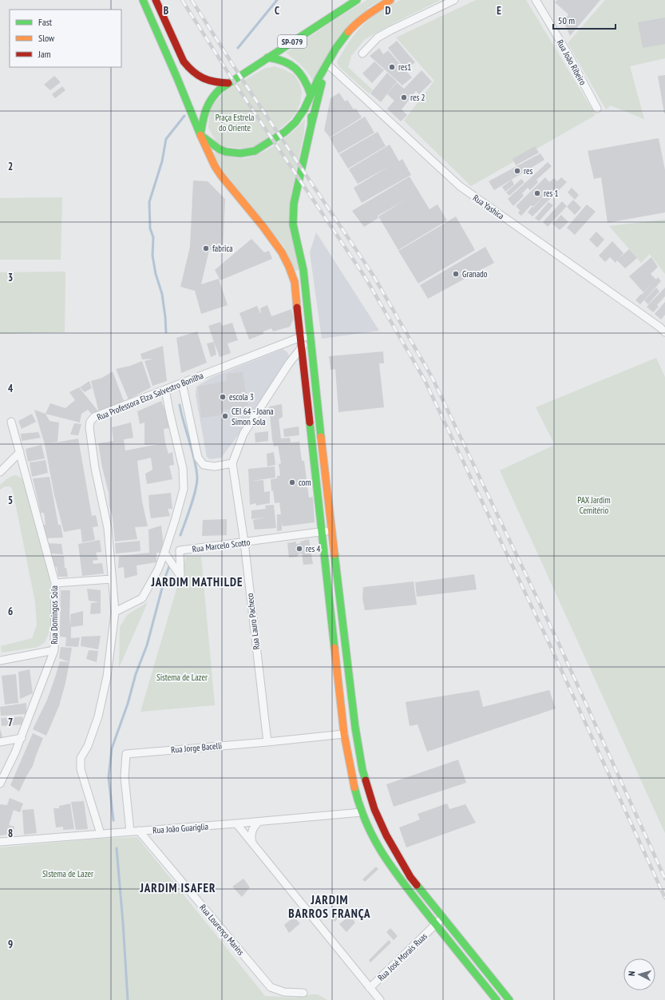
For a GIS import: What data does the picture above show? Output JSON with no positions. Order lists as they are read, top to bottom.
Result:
{
  "streets": {
    "main road": ["SP-079"],
    "street": [
      "Rua Joāo Ribeiro",
      "Rua Yashica",
      "Rua Professora Elza Salvestro Bonilha",
      "Rua Marcelo Scotto",
      "Rua Domingos Sola",
      "Rua Lauro Pacheco",
      "Rua Jorge Bacelli",
      "Rua João Guariglia",
      "Rua Lourenço Marins",
      "Rua José Morais Ruas"
    ]
  },
  "crossings": [
    ["Rua Professora Elza Salvestro Bonilha", "Rua João Guariglia"],
    ["Rua Marcelo Scotto", "Rua Lauro Pacheco"],
    ["Rua Lauro Pacheco", "Rua Jorge Bacelli"],
    ["Rua Jorge Bacelli", "Rua João Guariglia"],
    ["Rua João Guariglia", "Rua Lourenço Marins"]
  ],
  "districts": ["JARDIM MATHILDE", "JARDIM ISAFER", "JARDIM BARROS FRANÇA"],
  "parks": [
    "Praça Estrela do Oriente",
    "PAX Jardim Cemitério",
    "Sistema de Lazer",
    "SIstema de Lazer"
  ],
  "places": [
    "res1",
    "res 2",
    "res",
    "res 1",
    "fabrica",
    "Granado",
    "escola 3",
    "CEI 64 - Joana Simon Sola",
    "com",
    "res 4"
  ],
  "legend": ["Fast", "Slow", "Jam"],
  "scale_bar": "50 m",
  "north": "left",
  "grid": {
    "columns": [
      "B",
      "C",
      "D",
      "E"
    ],
    "rows": [
      "2",
      "3",
      "4",
      "5",
      "6",
      "7",
      "8",
      "9"
    ]
  }
}
